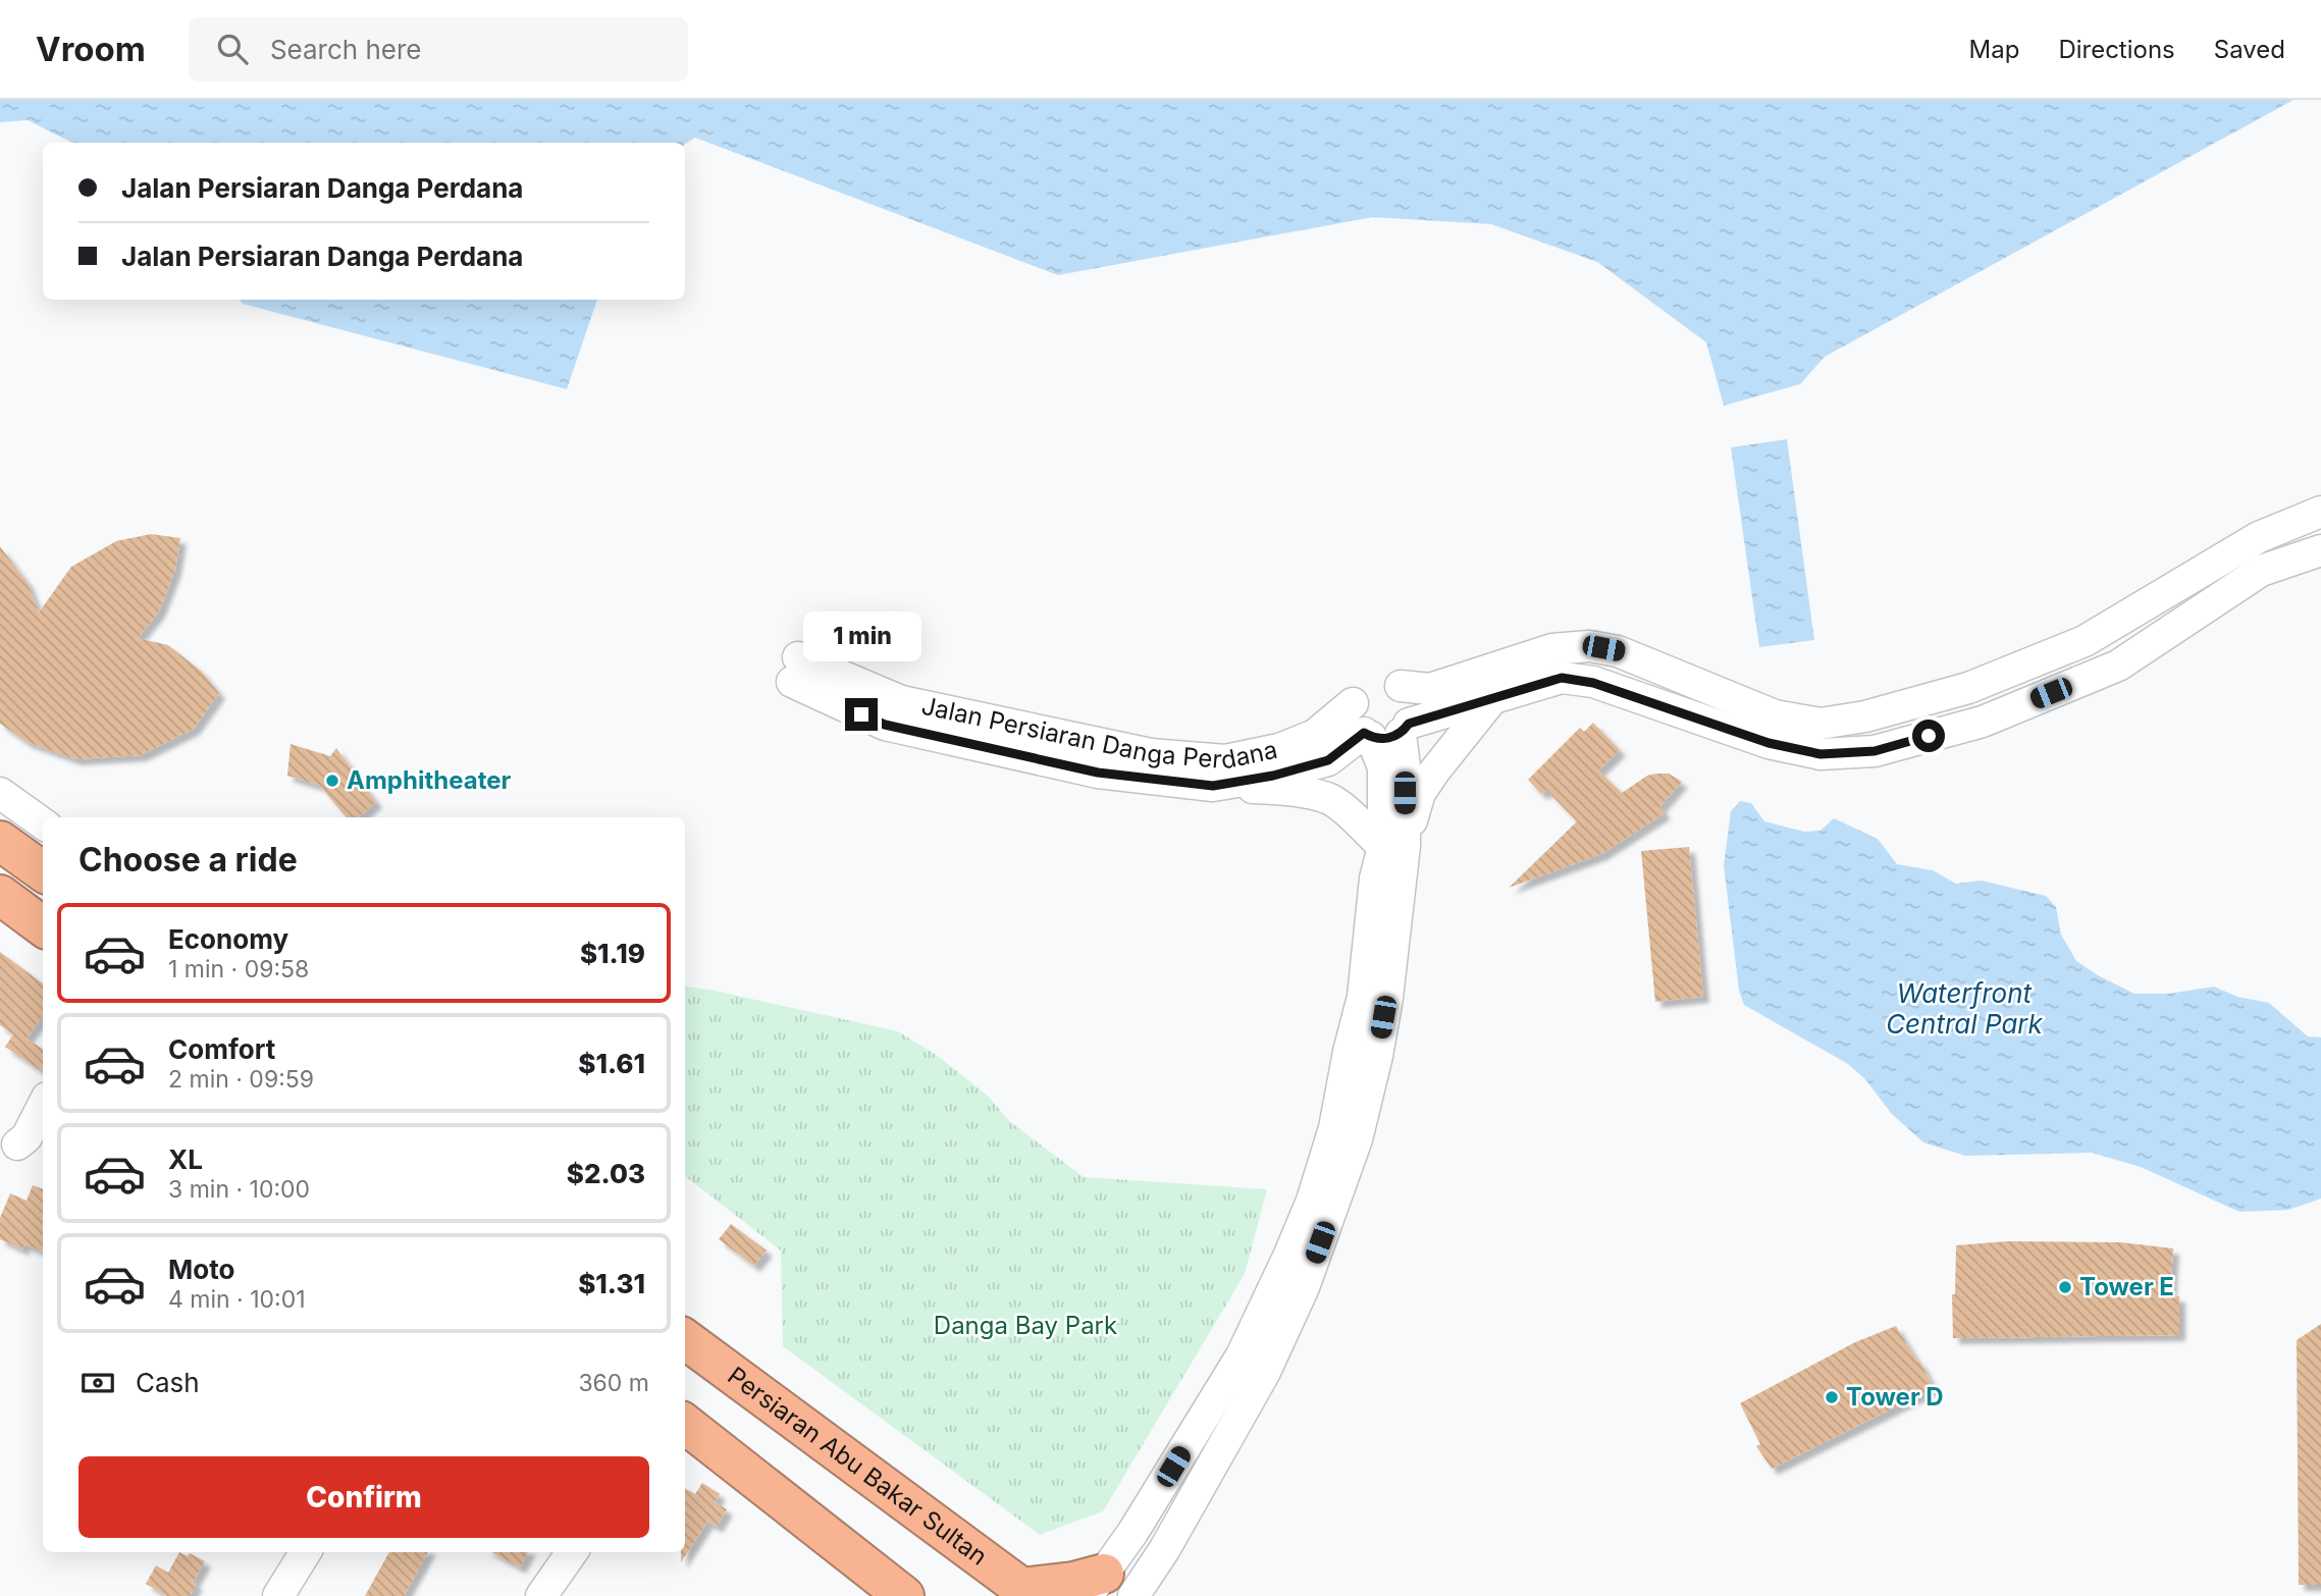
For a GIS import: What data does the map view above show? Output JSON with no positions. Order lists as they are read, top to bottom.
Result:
{
  "streets": {
    "highway": ["Persiaran Abu Bakar Sultan"],
    "street": ["Jalan Persiaran Danga Perdana"]
  },
  "water": ["Waterfront Central Park"],
  "parks": ["Danga Bay Park"],
  "places": ["Amphitheater", "Tower E", "Tower D"],
  "page": {
    "header": "Vroom",
    "search": "Search here",
    "nav": ["Map", "Directions", "Saved"],
    "banner": ["Jalan Persiaran Danga Perdana", "Jalan Persiaran Danga Perdana"],
    "bubble": "1 min",
    "heading": "Choose a ride",
    "list": [
      {
        "name": "Economy",
        "note": "1 min · 09:58",
        "value": "$1.19"
      },
      {
        "name": "Comfort",
        "note": "2 min · 09:59",
        "value": "$1.61"
      },
      {
        "name": "XL",
        "note": "3 min · 10:00",
        "value": "$2.03"
      },
      {
        "name": "Moto",
        "note": "4 min · 10:01",
        "value": "$1.31"
      }
    ],
    "pay": ["Cash", "360 m"],
    "buttons": "Confirm"
  }
}
